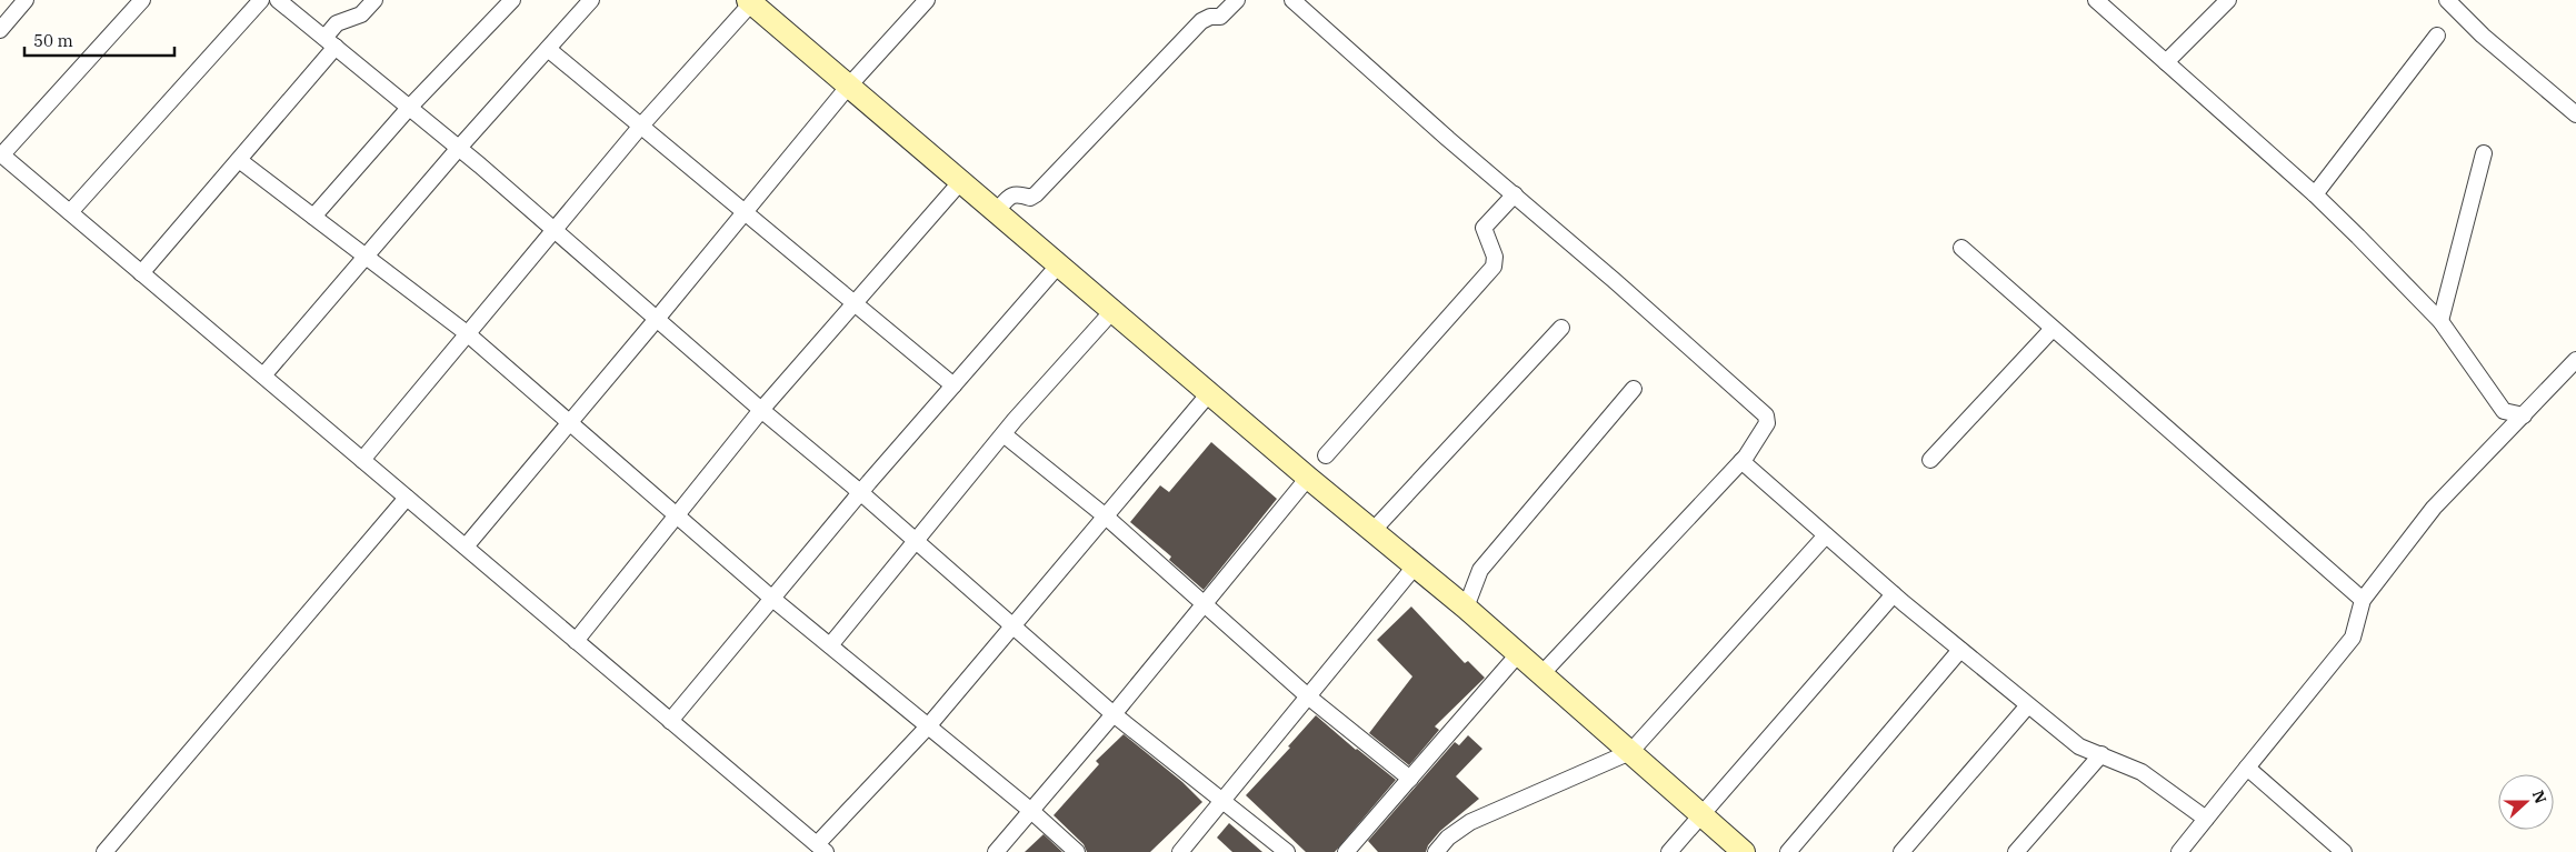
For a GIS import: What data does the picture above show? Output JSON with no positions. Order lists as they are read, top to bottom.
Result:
{
  "scale_bar": "50 m",
  "north": "right"
}
